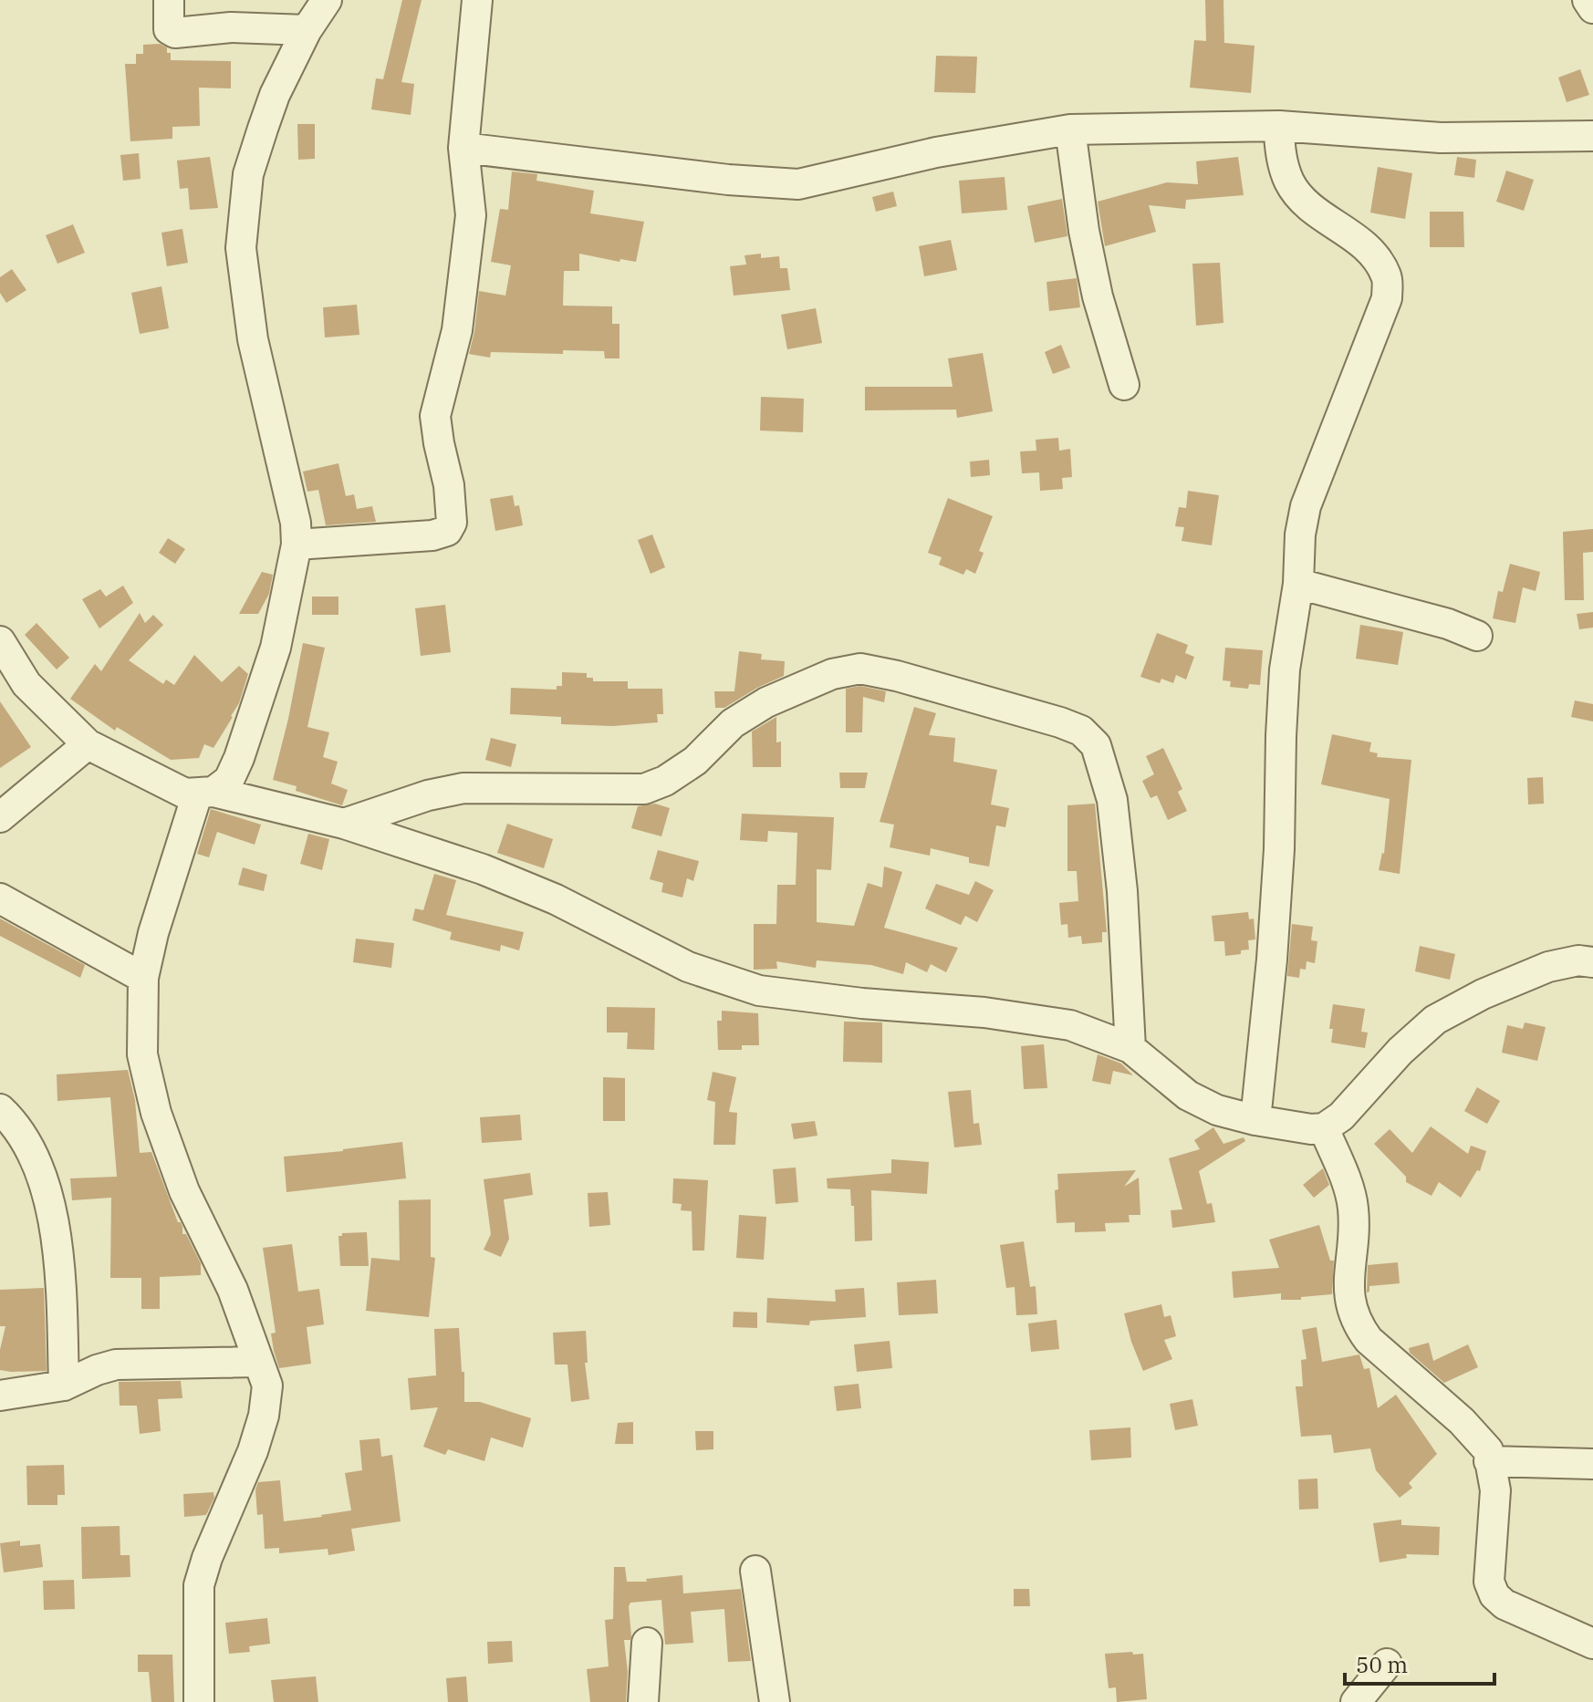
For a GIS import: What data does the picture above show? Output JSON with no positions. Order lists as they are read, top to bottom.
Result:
{
  "scale_bar": "50 m"
}
